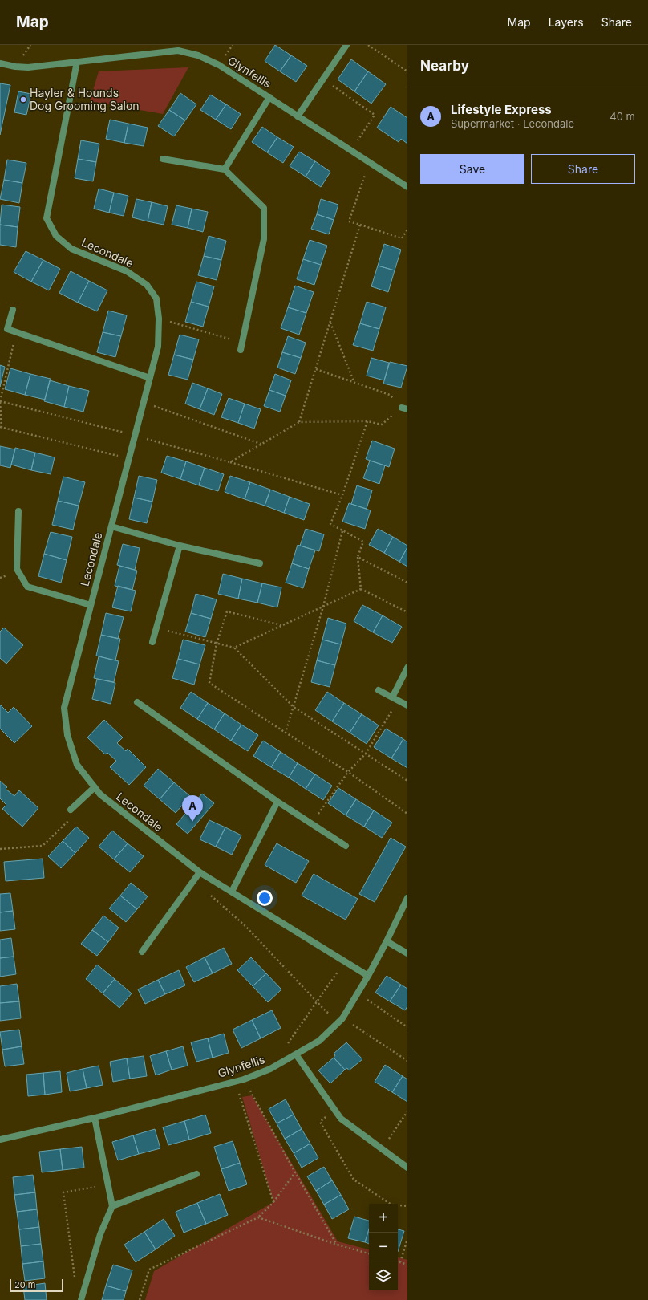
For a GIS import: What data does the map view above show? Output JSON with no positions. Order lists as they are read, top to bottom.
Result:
{
  "streets": {
    "street": ["Glynfellis", "Lecondale"]
  },
  "crossings": [
    ["Glynfellis", "Lecondale"]
  ],
  "places": ["Hayler & Hounds Dog Grooming Salon"],
  "scale_bar": "20 m",
  "page": {
    "header": "Map",
    "nav": ["Map", "Layers", "Share"],
    "heading": "Nearby",
    "list": [
      {
        "mark": "A",
        "name": "Lifestyle Express",
        "note": "Supermarket · Lecondale",
        "value": "40 m"
      }
    ],
    "buttons": ["Save", "Share"],
    "pins": "A",
    "map_buttons": ["+", "−"],
    "scale": "20 m"
  }
}
